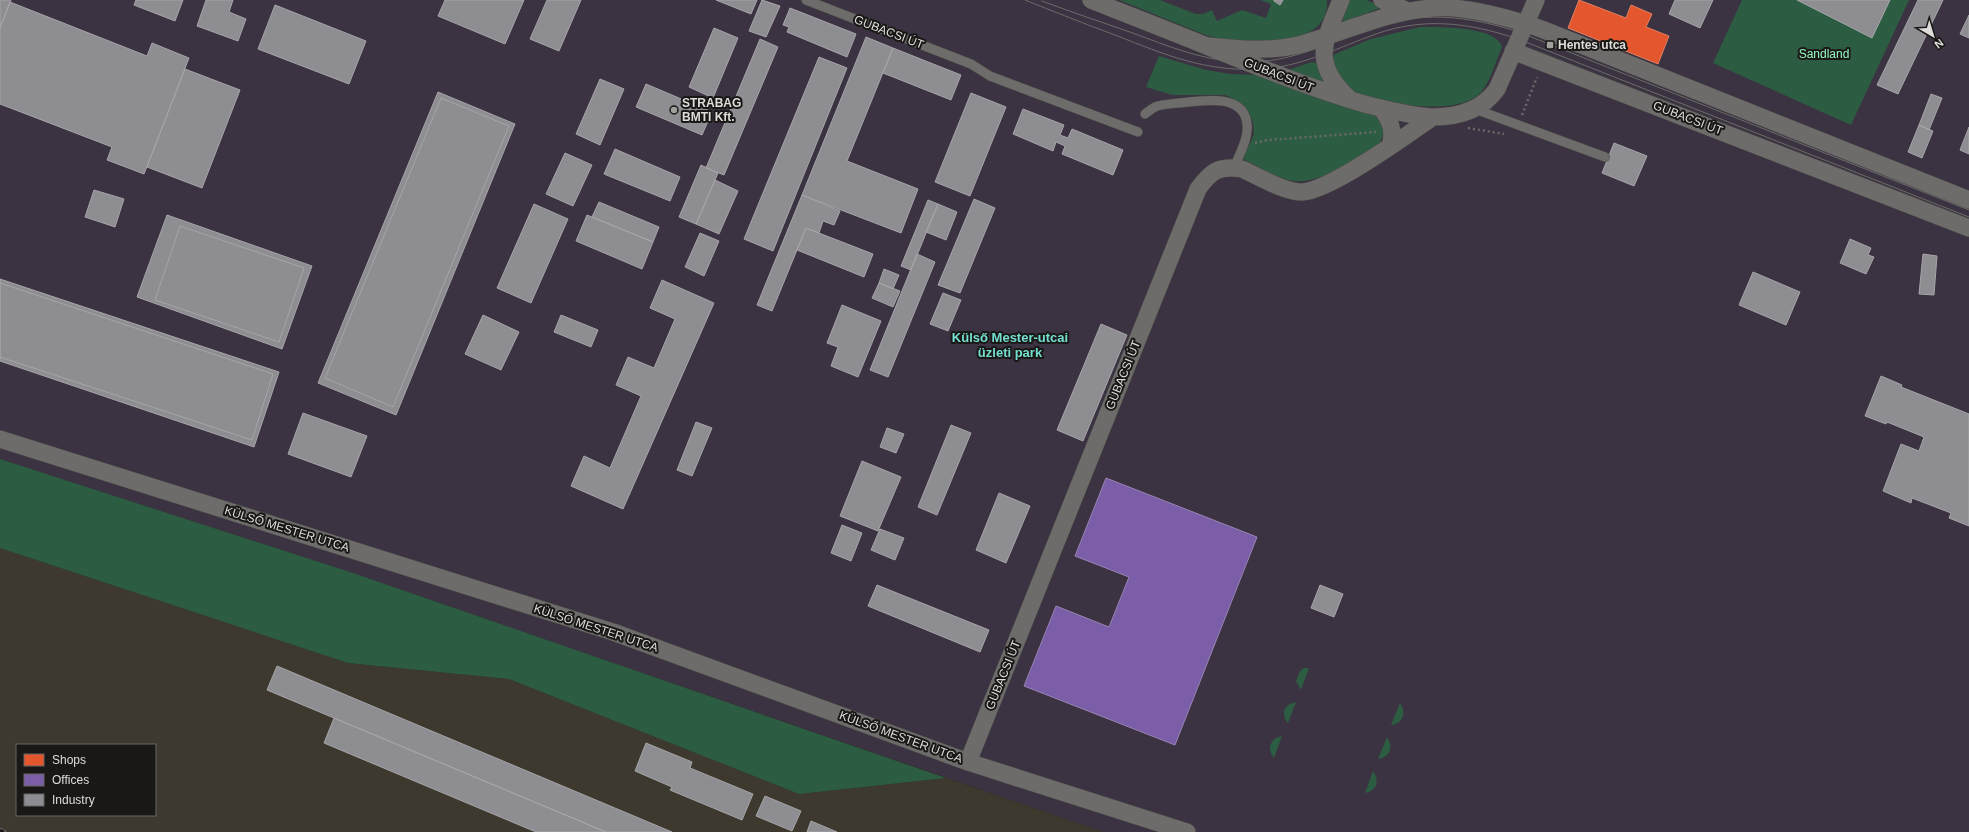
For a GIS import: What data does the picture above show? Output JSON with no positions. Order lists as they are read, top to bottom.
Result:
{
  "streets": {
    "street": ["GUBACSI ÚT", "KÜLSŐ MESTER UTCA"]
  },
  "crossings": [
    ["GUBACSI ÚT", "KÜLSŐ MESTER UTCA"]
  ],
  "districts": ["Külső Mester-utcai üzleti park"],
  "parks": ["Sandland"],
  "places": {
    "transit": ["Hentes utca"],
    "other": ["STRABAG BMTI Kft."]
  },
  "legend": ["Shops", "Offices", "Industry"],
  "north": "bottom right"
}
